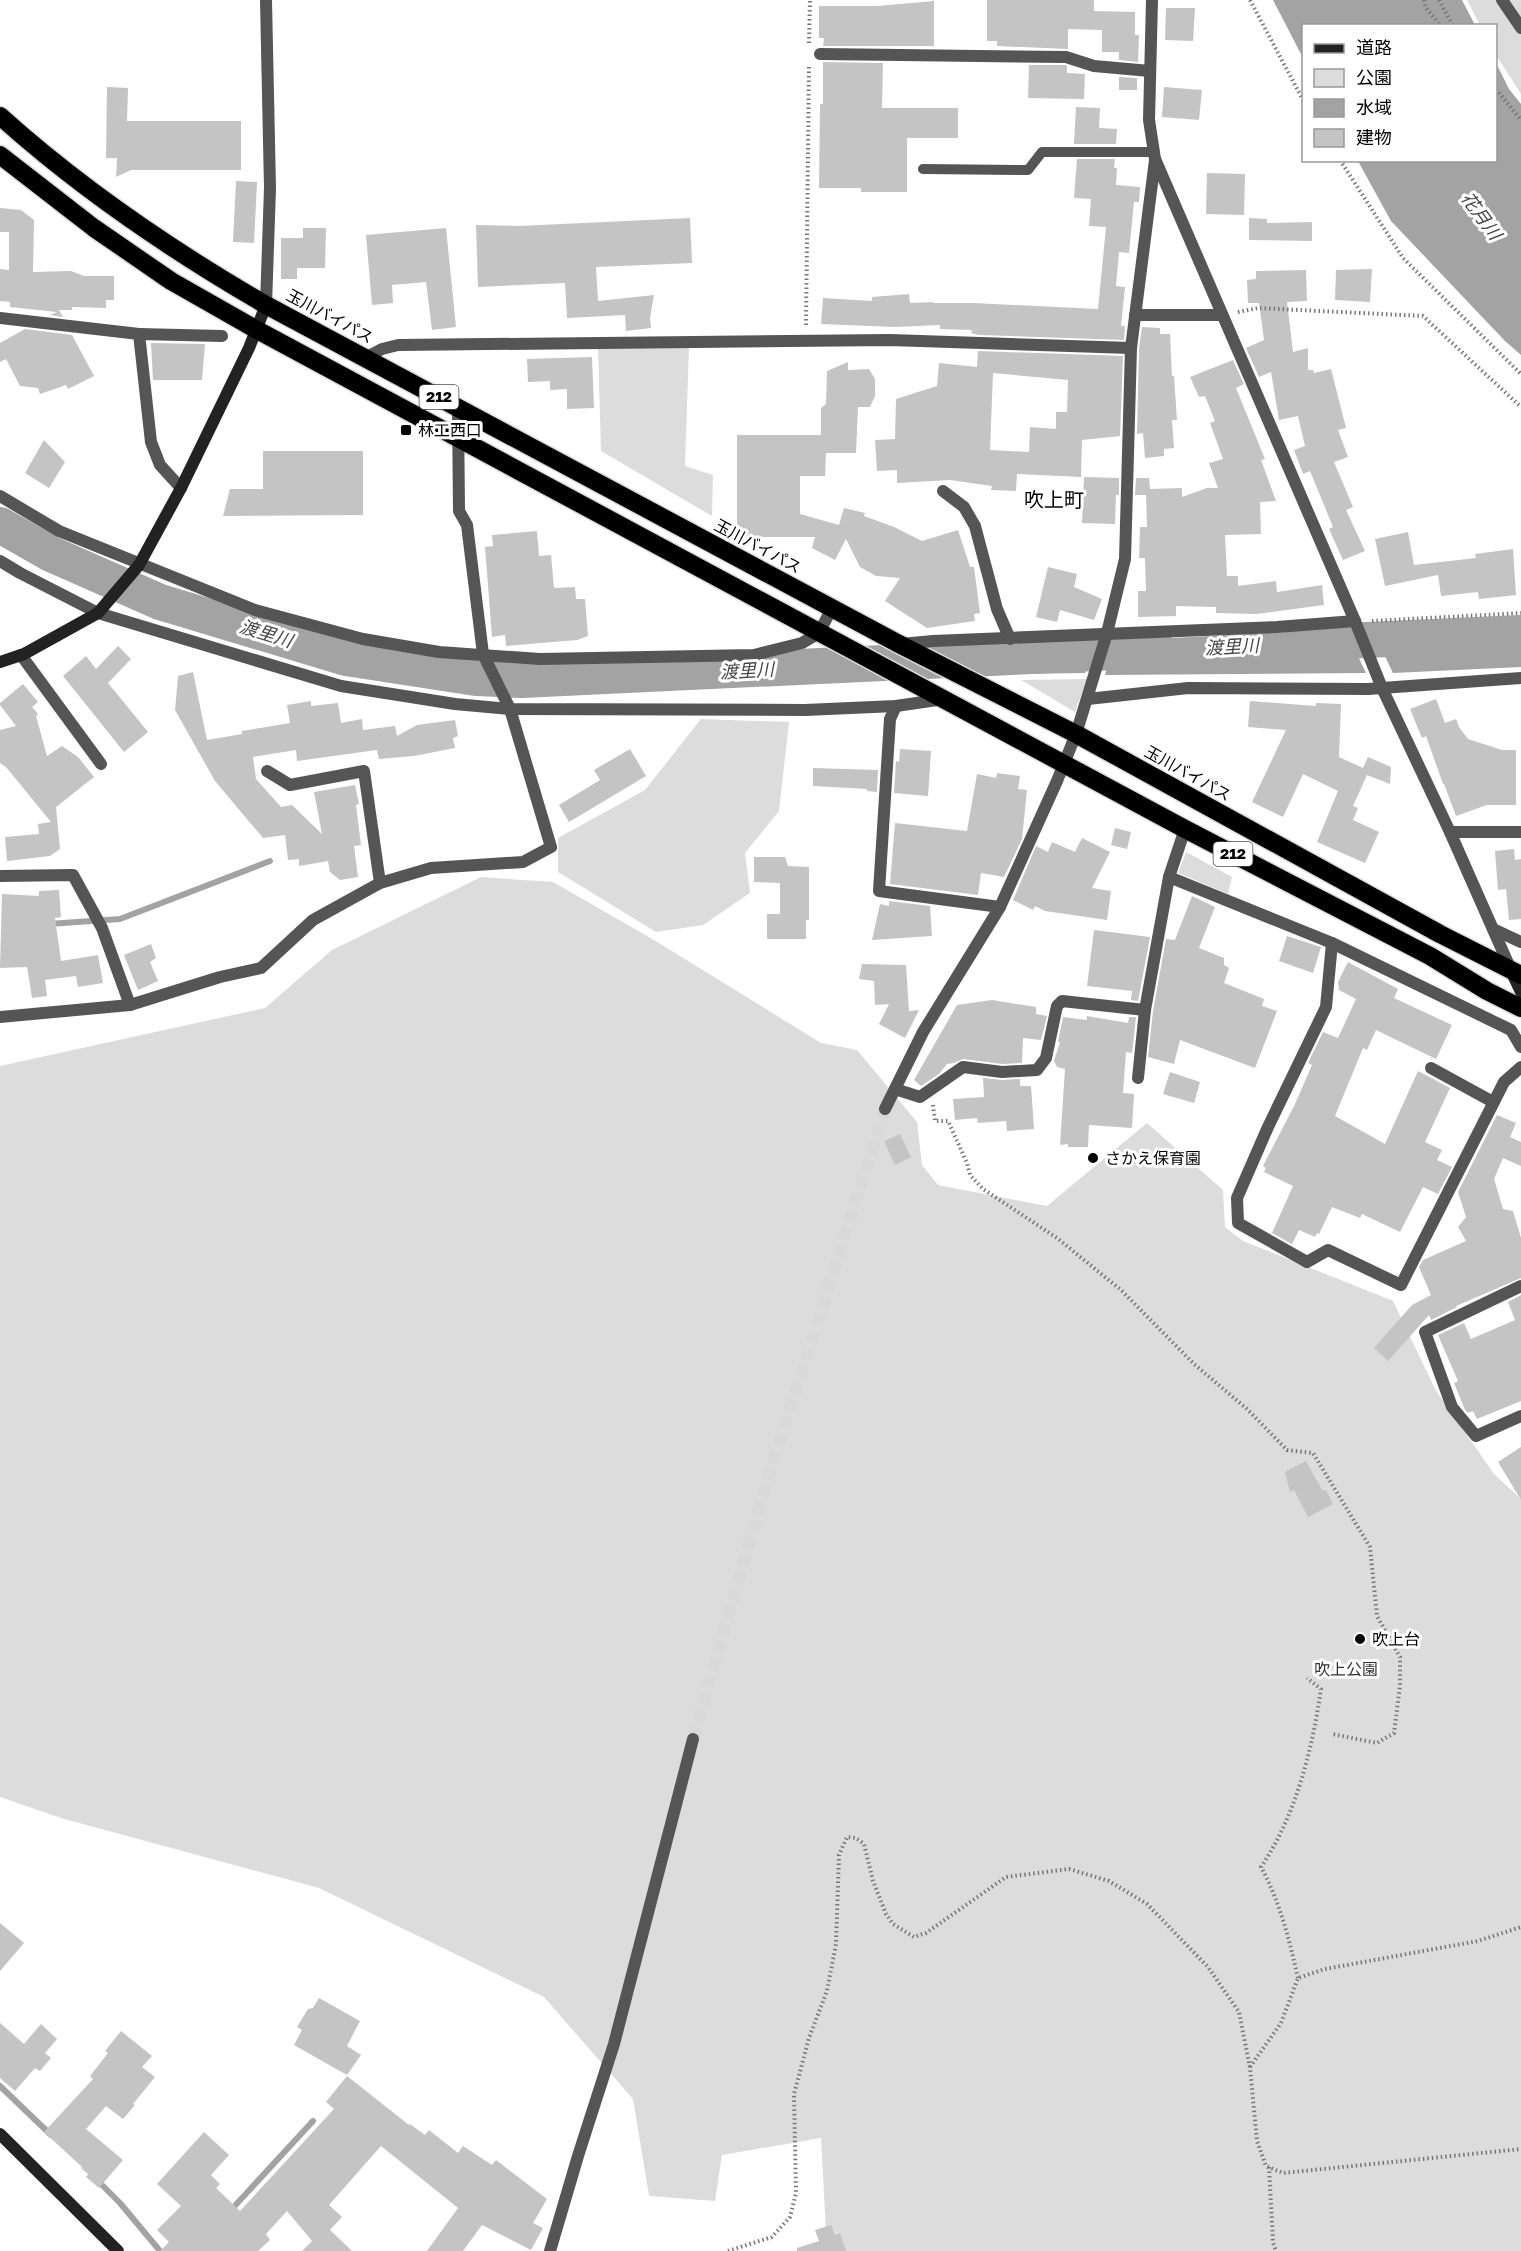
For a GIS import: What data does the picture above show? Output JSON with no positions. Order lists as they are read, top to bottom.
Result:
{
  "streets": {
    "highway": ["玉川バイパス", "212"]
  },
  "districts": ["吹上町"],
  "water": ["花月川", "渡里川"],
  "parks": ["吹上公園"],
  "places": {
    "transit": ["林工西口"],
    "other": ["さかえ保育園", "吹上台"]
  },
  "legend": [
    "道路",
    "公園",
    "水域",
    "建物"
  ]
}
